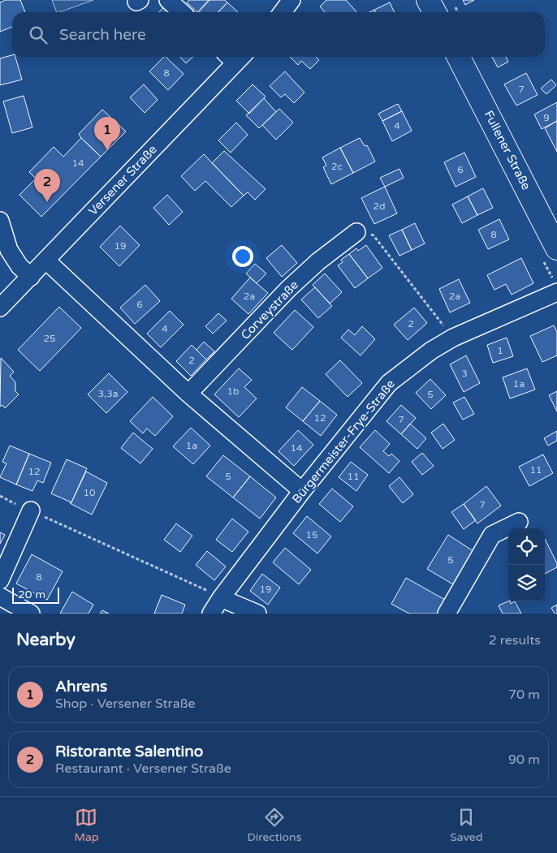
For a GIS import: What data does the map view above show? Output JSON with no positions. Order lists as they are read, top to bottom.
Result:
{
  "streets": {
    "main road": ["Fullener Straße"],
    "street": ["Versener Straße", "Corveystraße", "Bürgermeister-Frye-Straße"]
  },
  "house_numbers": [
    "8",
    "7",
    "9",
    "4",
    "14",
    "2c",
    "6",
    "2d",
    "8",
    "19",
    "2a",
    "2a",
    "6",
    "2",
    "4",
    "25",
    "1",
    "2",
    "3",
    "1a",
    "1b",
    "3,3a",
    "5",
    "12",
    "7",
    "1a",
    "14",
    "11",
    "12",
    "5",
    "11",
    "10",
    "7",
    "15",
    "5",
    "8",
    "19"
  ],
  "scale_bar": "20 m",
  "page": {
    "search": "Search here",
    "pins": ["1", "2"],
    "scale": "20 m",
    "heading": ["Nearby", "2 results"],
    "list": [
      {
        "mark": "1",
        "name": "Ahrens",
        "note": "Shop · Versener Straße",
        "value": "70 m"
      },
      {
        "mark": "2",
        "name": "Ristorante Salentino",
        "note": "Restaurant · Versener Straße",
        "value": "90 m"
      }
    ],
    "nav": ["Map", "Directions", "Saved"]
  }
}
